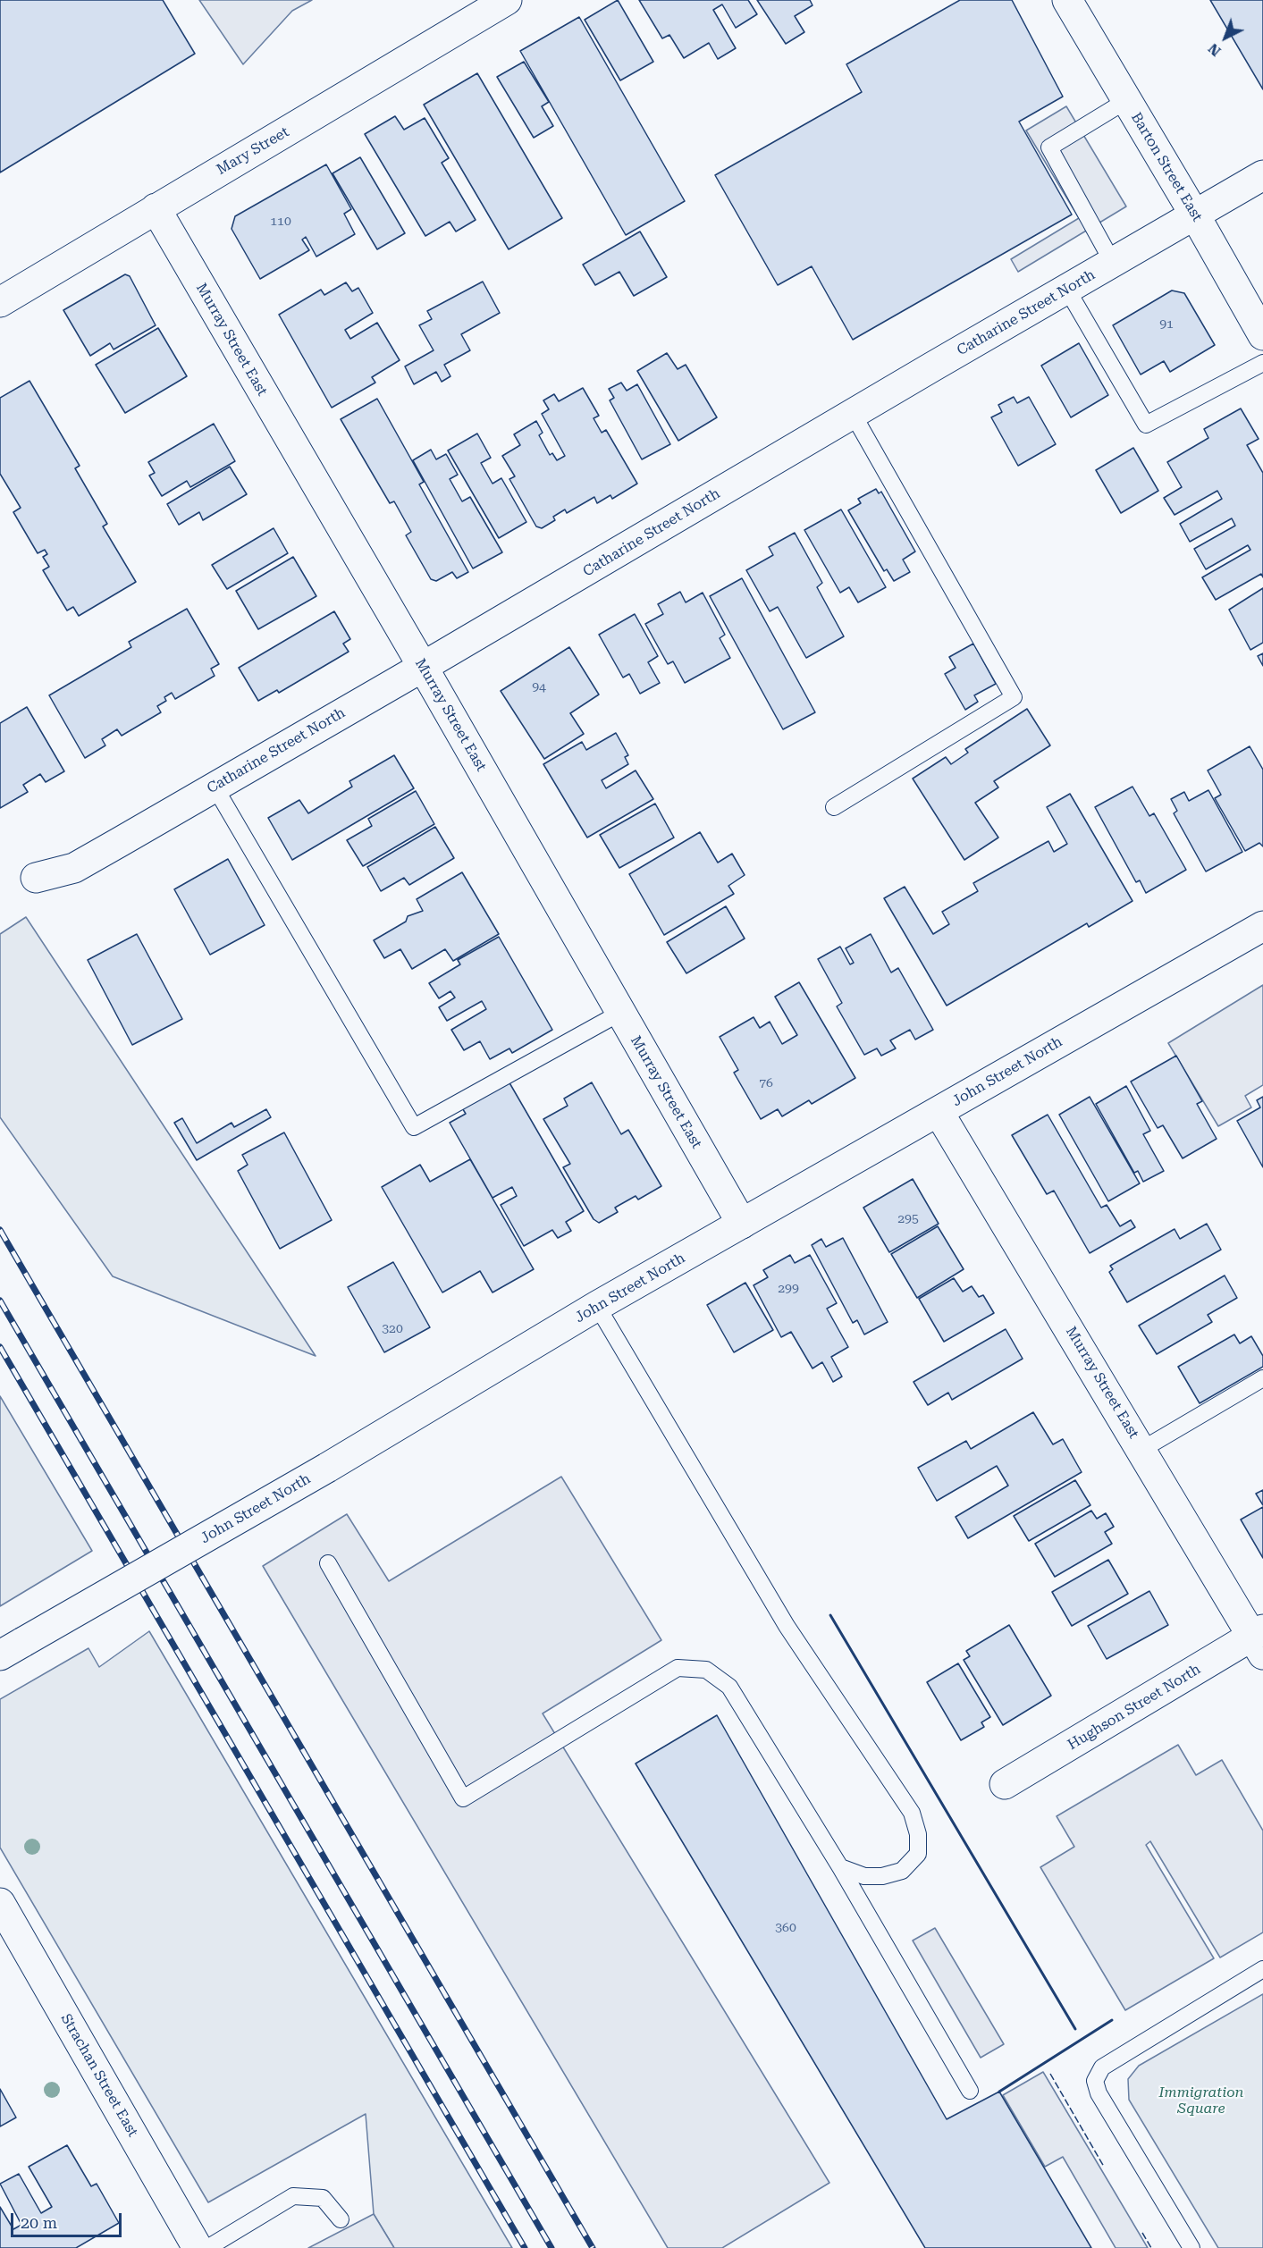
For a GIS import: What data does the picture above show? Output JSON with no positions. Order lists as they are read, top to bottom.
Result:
{
  "streets": {
    "street": [
      "Mary Street",
      "Barton Street East",
      "Catharine Street North",
      "Murray Street East",
      "John Street North",
      "Hughson Street North",
      "Strachan Street East"
    ]
  },
  "crossings": [
    ["Mary Street", "Murray Street East"],
    ["Barton Street East", "Catharine Street North"],
    ["Catharine Street North", "Murray Street East"],
    ["Murray Street East", "John Street North"],
    ["Murray Street East", "Hughson Street North"]
  ],
  "parks": ["Immigration Square"],
  "house_numbers": [
    "110",
    "91",
    "94",
    "76",
    "295",
    "299",
    "320",
    "360"
  ],
  "scale_bar": "20 m",
  "north": "bottom left"
}
